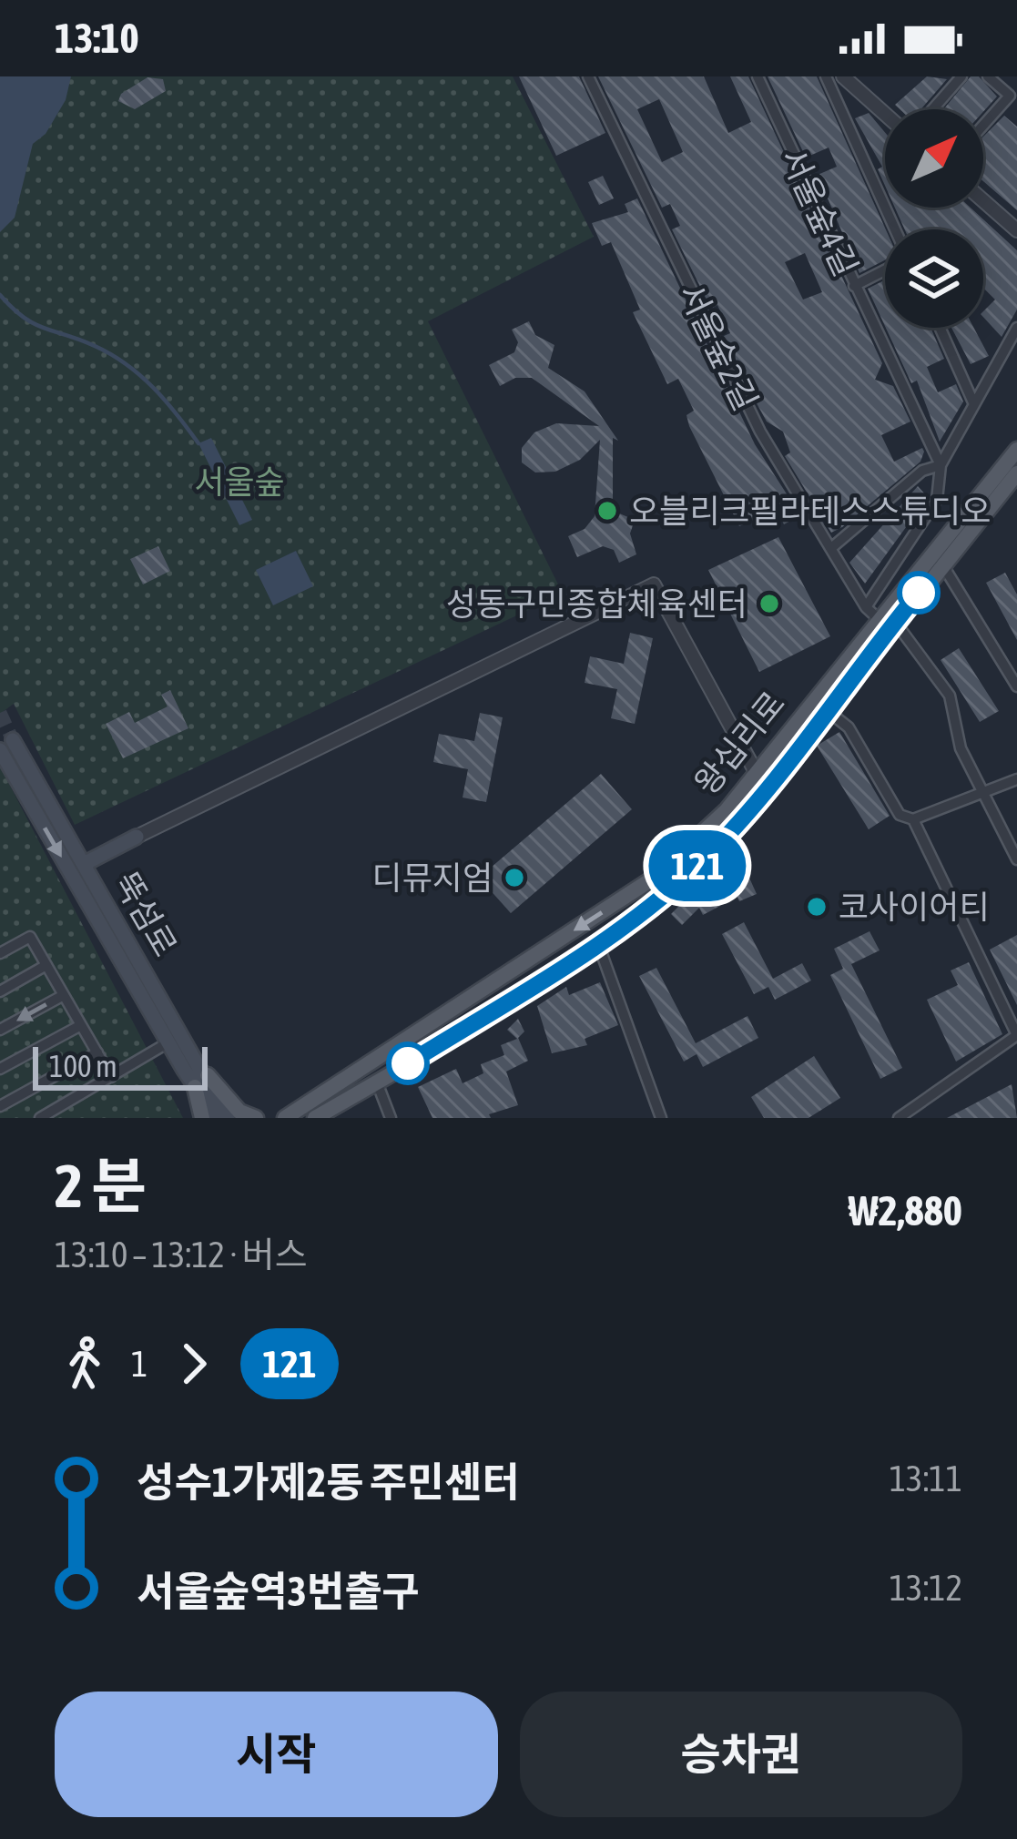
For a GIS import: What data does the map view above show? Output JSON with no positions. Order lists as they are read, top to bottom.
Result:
{
  "streets": {
    "main road": ["왕십리로", "뚝섬로"],
    "street": ["서울숲4길", "서울숲2길"]
  },
  "crossings": [
    ["서울숲2길", "왕십리로"]
  ],
  "parks": ["서울숲"],
  "places": [
    "오블리크필라테스스튜디오",
    "성동구민종합체육센터",
    "디뮤지엄",
    "코사이어티"
  ],
  "lines": ["bus line 121"],
  "scale_bar": "100 m",
  "north": "top right",
  "page": {
    "status": "13:10",
    "on_map": "121",
    "scale": "100 m",
    "heading": ["2 분", "13:10 – 13:12 · 버스", "₩2,880"],
    "legs": ["1", "121"],
    "list": [
      {
        "name": "성수1가제2동 주민센터",
        "value": "13:11"
      },
      {
        "name": "서울숲역3번출구",
        "value": "13:12"
      }
    ],
    "buttons": ["시작", "승차권"]
  }
}
